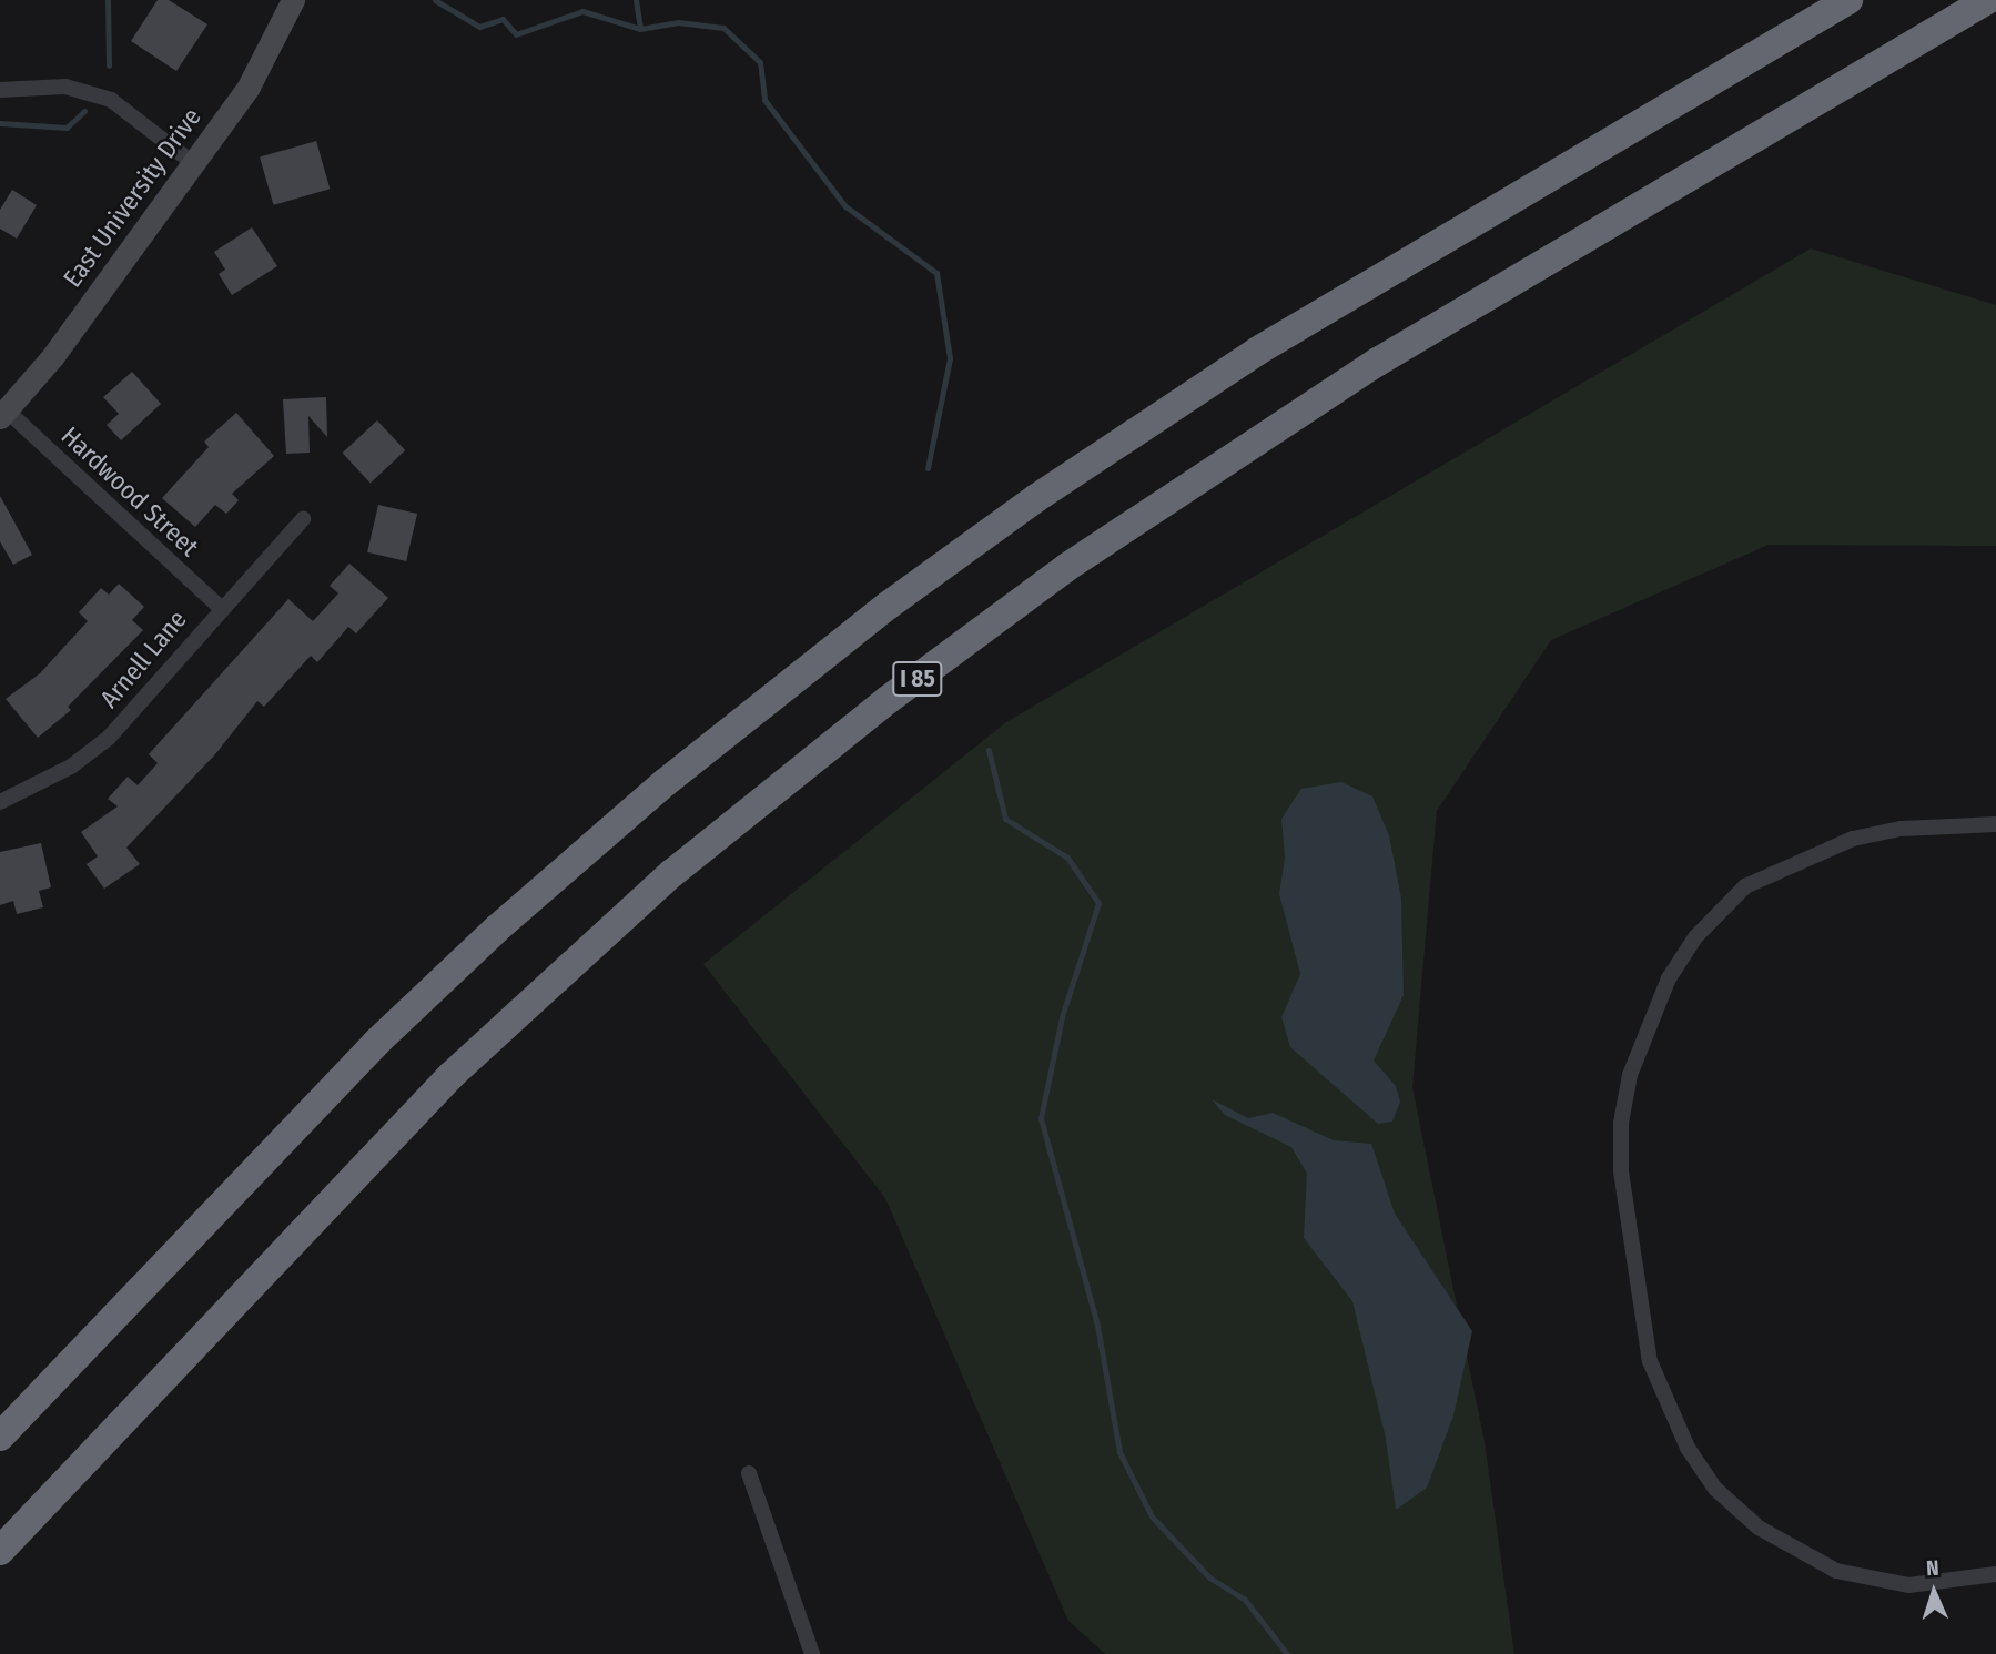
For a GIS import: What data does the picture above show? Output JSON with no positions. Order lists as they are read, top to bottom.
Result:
{
  "streets": {
    "highway": ["I 85"],
    "main road": ["East University Drive"],
    "street": ["Hardwood Street", "Arnell Lane"]
  },
  "crossings": [
    ["East University Drive", "Hardwood Street"],
    ["Hardwood Street", "Arnell Lane"]
  ],
  "north": "top"
}
